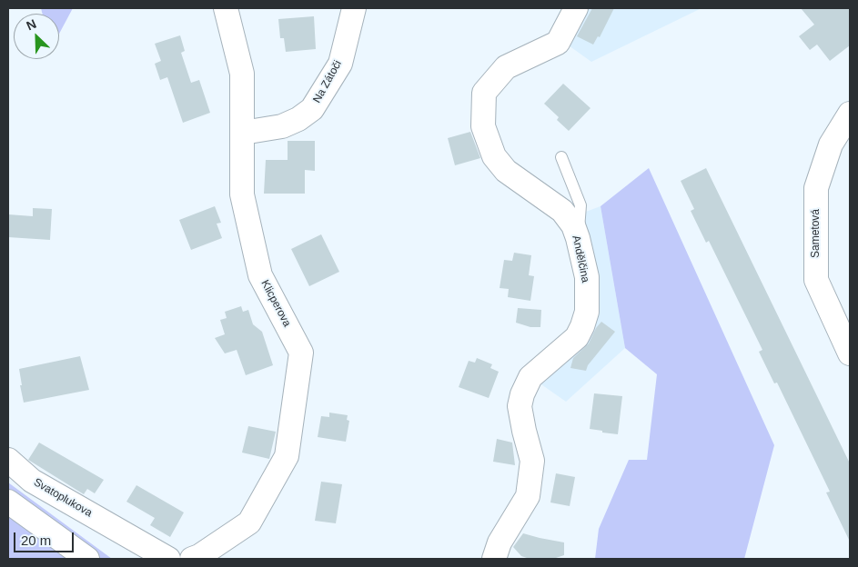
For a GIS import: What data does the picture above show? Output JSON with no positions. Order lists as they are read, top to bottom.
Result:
{
  "streets": {
    "street": [
      "Na Zátoči",
      "Sametová",
      "Andělčina",
      "Klicperova",
      "Svatoplukova"
    ]
  },
  "crossings": [
    ["Na Zátoči", "Klicperova"]
  ],
  "scale_bar": "20 m",
  "north": "top left"
}
